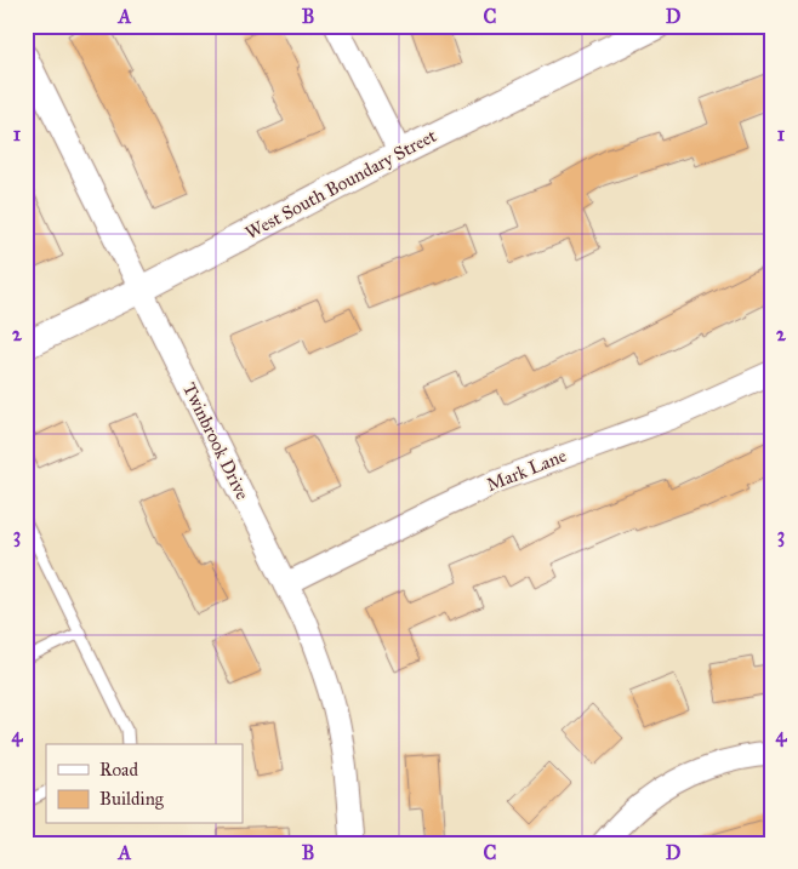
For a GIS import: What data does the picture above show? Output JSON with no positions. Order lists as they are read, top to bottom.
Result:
{
  "streets": {
    "street": ["West South Boundary Street", "Twinbrook Drive", "Mark Lane"]
  },
  "crossings": [
    ["West South Boundary Street", "Twinbrook Drive"],
    ["Twinbrook Drive", "Mark Lane"]
  ],
  "legend": ["Road", "Building"],
  "grid": {
    "columns": [
      "A",
      "B",
      "C",
      "D"
    ],
    "rows": [
      "1",
      "2",
      "3",
      "4"
    ]
  }
}
